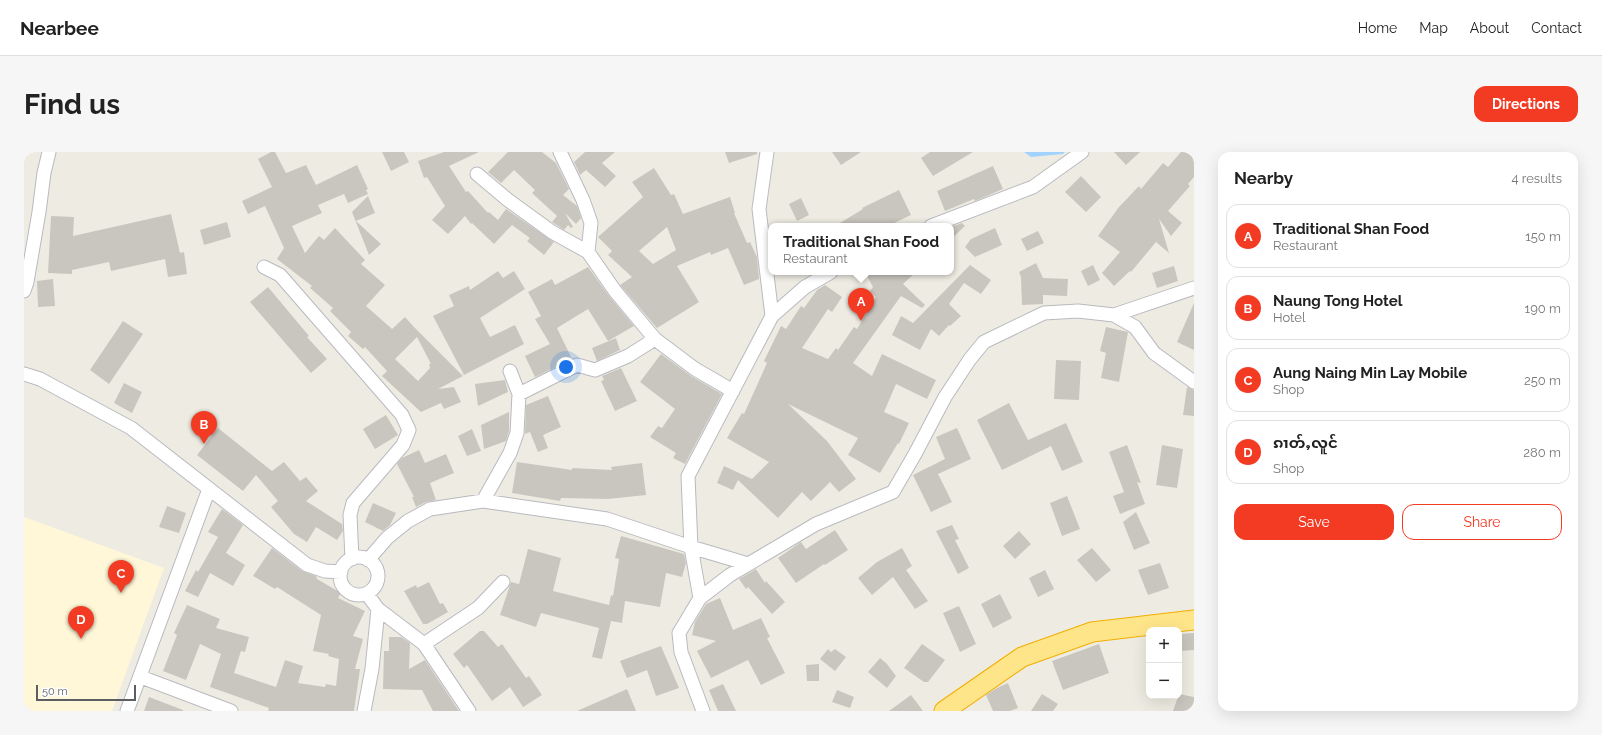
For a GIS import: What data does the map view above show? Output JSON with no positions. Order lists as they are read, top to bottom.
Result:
{
  "scale_bar": "50 m",
  "page": {
    "header": "Nearbee",
    "nav": [
      "Home",
      "Map",
      "About",
      "Contact"
    ],
    "buttons": [
      "Directions",
      ["Save", "Share"]
    ],
    "title": "Find us",
    "heading": ["Nearby", "4 results"],
    "list": [
      {
        "mark": "A",
        "name": "Traditional Shan Food",
        "note": "Restaurant",
        "value": "150 m"
      },
      {
        "mark": "B",
        "name": "Naung Tong Hotel",
        "note": "Hotel",
        "value": "190 m"
      },
      {
        "mark": "C",
        "name": "Aung Naing Min Lay Mobile",
        "note": "Shop",
        "value": "250 m"
      },
      {
        "mark": "D",
        "name": "ၵၢတ်ႇလူင်",
        "note": "Shop",
        "value": "280 m"
      }
    ],
    "popup": ["Traditional Shan Food", "Restaurant"],
    "pins": [
      "A",
      "B",
      "C",
      "D"
    ],
    "map_buttons": ["+", "−"],
    "scale": "50 m"
  }
}
